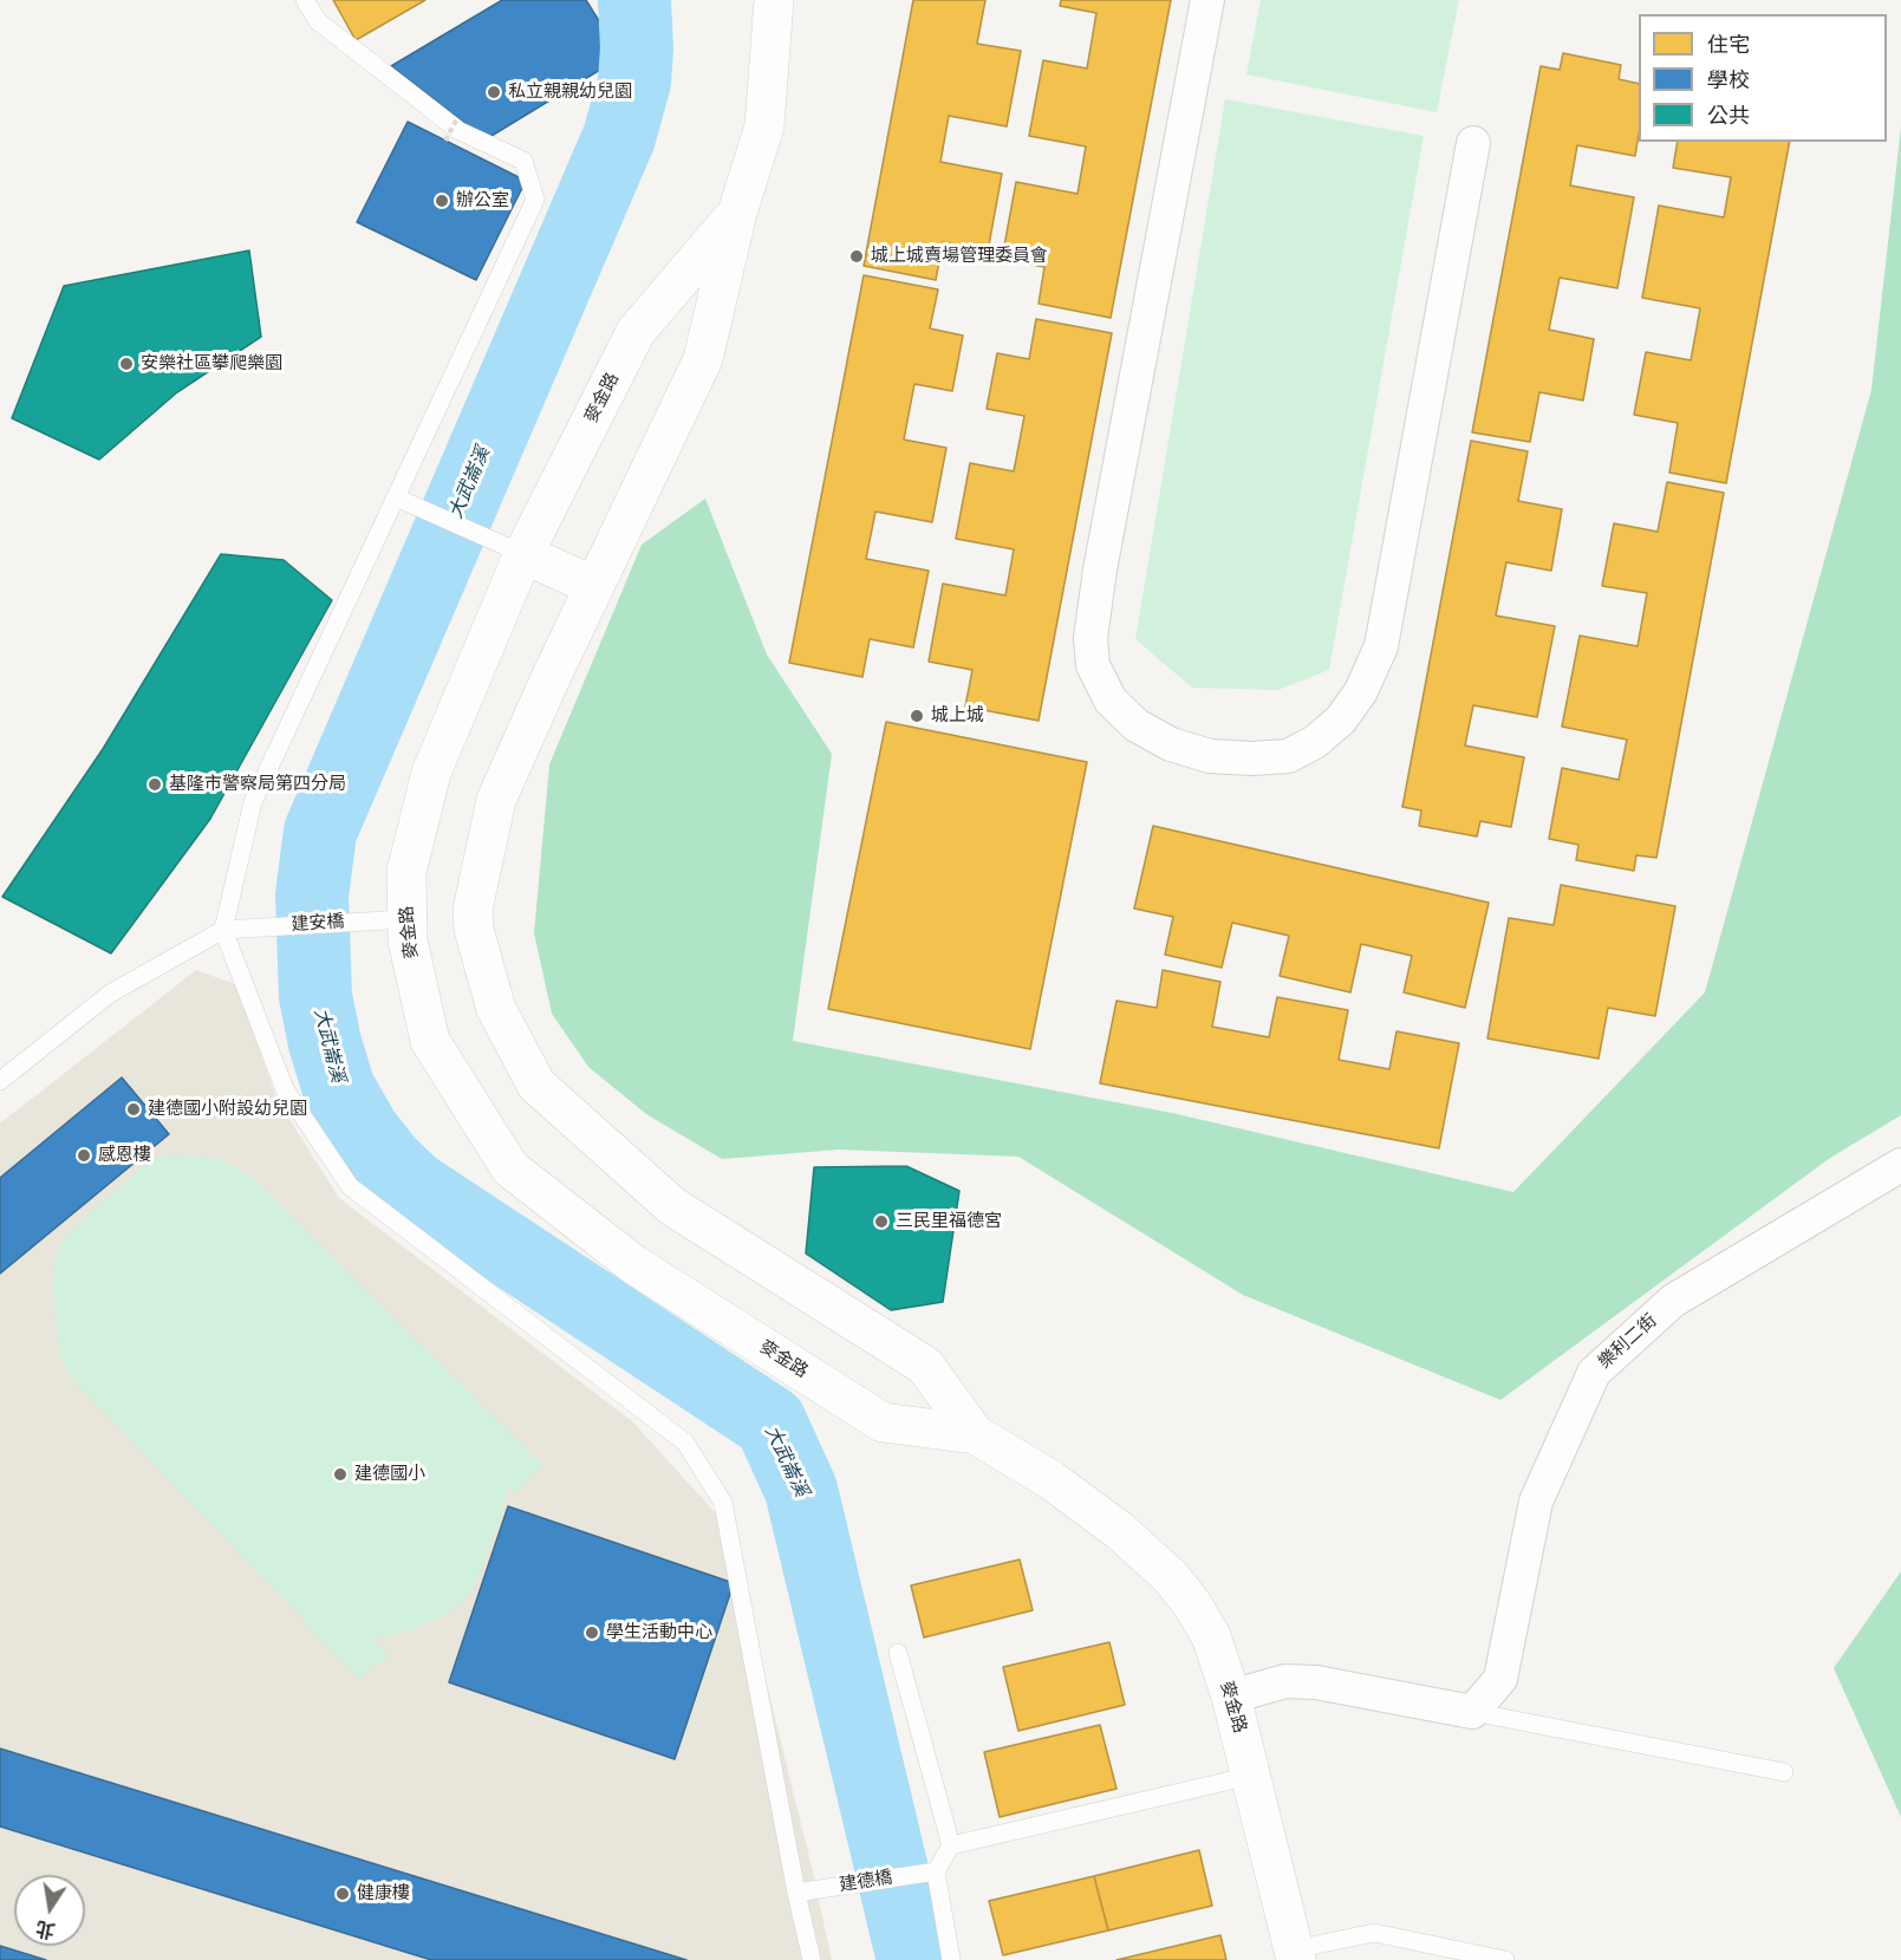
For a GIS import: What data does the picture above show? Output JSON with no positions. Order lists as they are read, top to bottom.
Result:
{
  "streets": {
    "street": ["麥金路", "樂利二街"],
    "lane": ["建安橋", "建德橋"]
  },
  "crossings": [
    ["麥金路", "建安橋"]
  ],
  "water": ["大武崙溪"],
  "places": [
    "私立親親幼兒園",
    "辦公室",
    "城上城賣場管理委員會",
    "安樂社區攀爬樂園",
    "城上城",
    "基隆市警察局第四分局",
    "建德國小附設幼兒園",
    "感恩樓",
    "三民里福德宮",
    "建德國小",
    "學生活動中心",
    "健康樓"
  ],
  "legend": ["住宅", "學校", "公共"],
  "north": "bottom"
}
